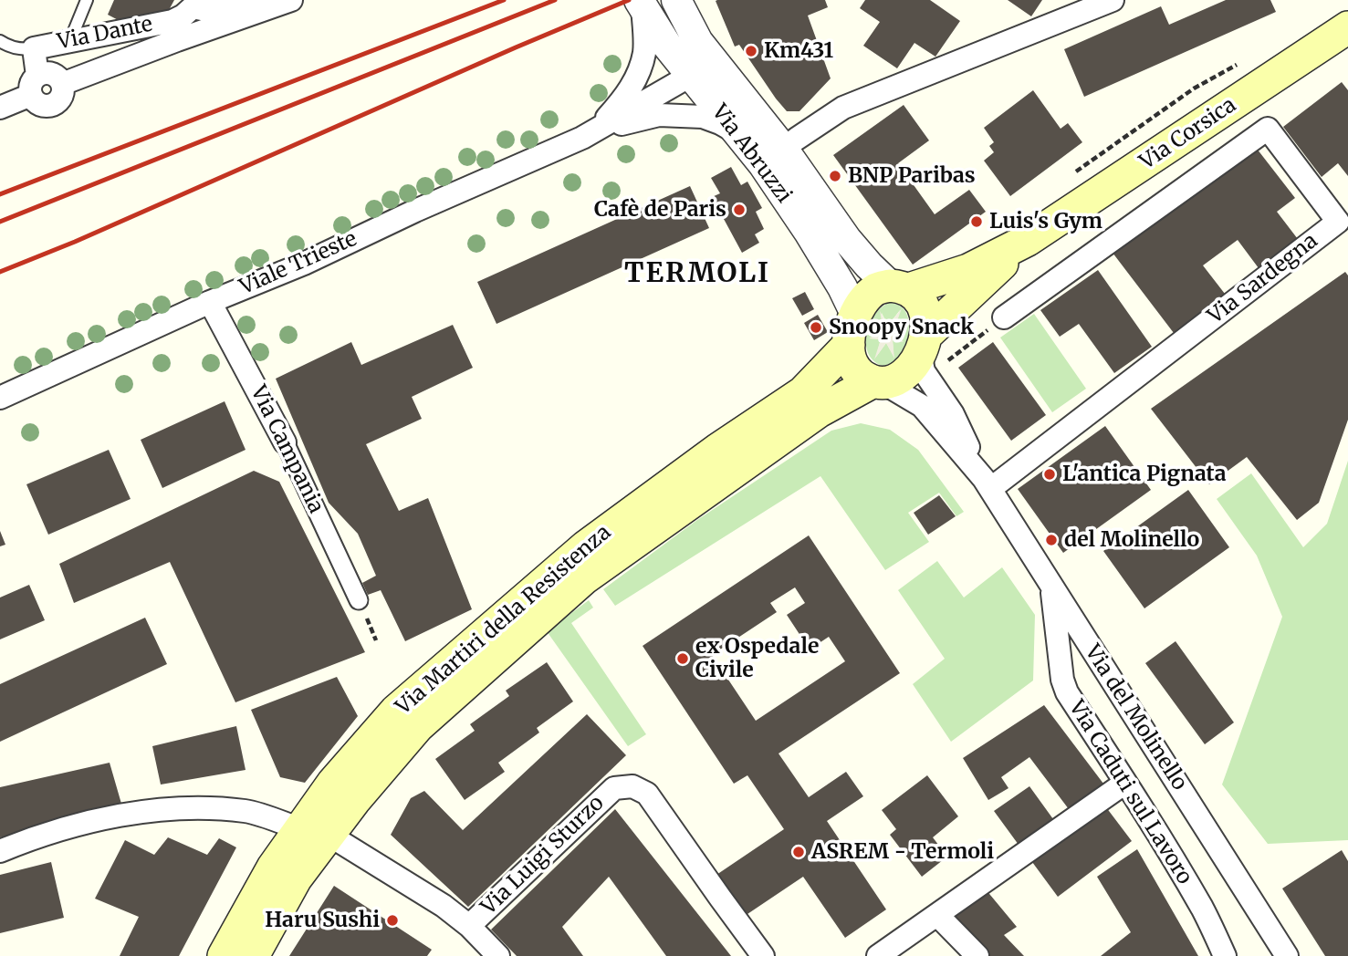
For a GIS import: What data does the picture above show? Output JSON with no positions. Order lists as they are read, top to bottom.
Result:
{
  "streets": {
    "main road": ["Via Corsica", "Via Martiri della Resistenza"],
    "street": [
      "Via Dante",
      "Via Abruzzi",
      "Viale Trieste",
      "Via Sardegna",
      "Via Campania",
      "Via del Molinello",
      "Via Caduti sul Lavoro",
      "Via Luigi Sturzo"
    ]
  },
  "crossings": [
    ["Via Corsica", "Via Abruzzi"],
    ["Via Corsica", "Via Martiri della Resistenza"],
    ["Via Corsica", "Via del Molinello"],
    ["Via Abruzzi", "Viale Trieste"],
    ["Via Abruzzi", "Via Martiri della Resistenza"],
    ["Via Abruzzi", "Via del Molinello"],
    ["Viale Trieste", "Via Campania"],
    ["Via Sardegna", "Via del Molinello"],
    ["Via Martiri della Resistenza", "Via del Molinello"],
    ["Via del Molinello", "Via Caduti sul Lavoro"]
  ],
  "districts": ["TERMOLI"],
  "places": [
    "Km431",
    "BNP Paribas",
    "Cafè de Paris",
    "Luis's Gym",
    "Snoopy Snack",
    "L'antica Pignata",
    "del Molinello",
    "ex Ospedale Civile",
    "ASREM - Termoli",
    "Haru Sushi"
  ]
}
